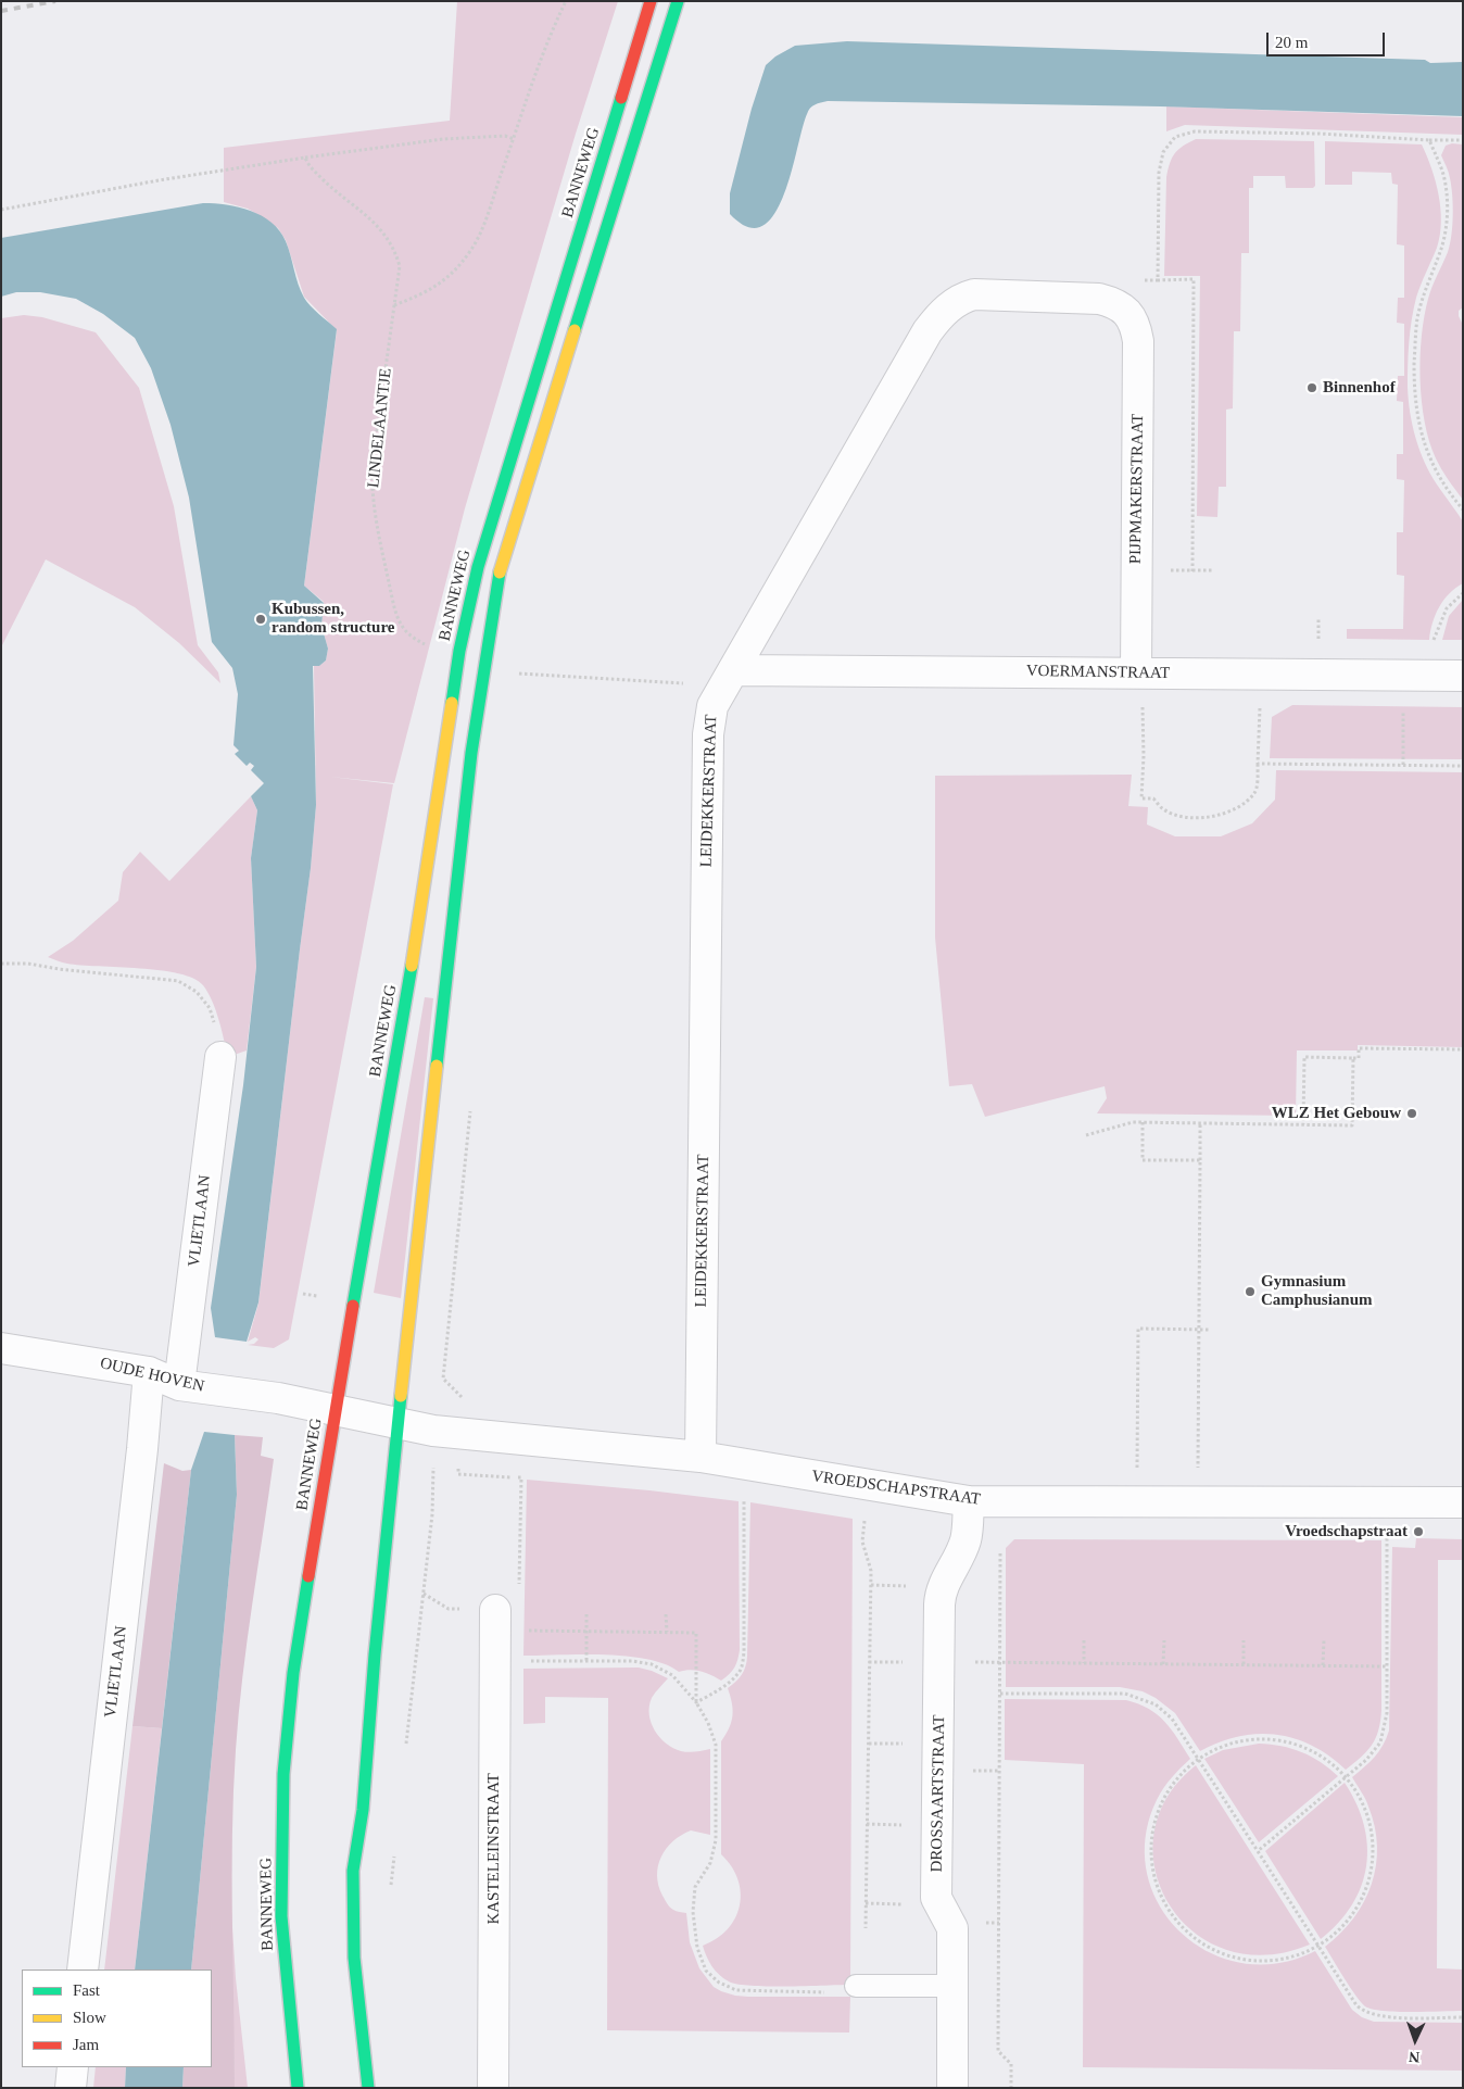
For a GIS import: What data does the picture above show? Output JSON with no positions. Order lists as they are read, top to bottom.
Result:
{
  "streets": {
    "main road": ["BANNEWEG"],
    "street": [
      "PIJPMAKERSTRAAT",
      "VOERMANSTRAAT",
      "LEIDEKKERSTRAAT",
      "VLIETLAAN",
      "OUDE HOVEN",
      "VROEDSCHAPSTRAAT",
      "DROSSAARTSTRAAT",
      "KASTELEINSTRAAT"
    ],
    "path": ["LINDELAANTJE"]
  },
  "crossings": [
    ["BANNEWEG", "LINDELAANTJE"],
    ["BANNEWEG", "OUDE HOVEN"],
    ["BANNEWEG", "VROEDSCHAPSTRAAT"],
    ["PIJPMAKERSTRAAT", "VOERMANSTRAAT"],
    ["PIJPMAKERSTRAAT", "LEIDEKKERSTRAAT"],
    ["VOERMANSTRAAT", "LEIDEKKERSTRAAT"],
    ["LEIDEKKERSTRAAT", "VROEDSCHAPSTRAAT"],
    ["VLIETLAAN", "OUDE HOVEN"],
    ["OUDE HOVEN", "VROEDSCHAPSTRAAT"],
    ["VROEDSCHAPSTRAAT", "DROSSAARTSTRAAT"]
  ],
  "places": [
    "Binnenhof",
    "Kubussen, random structure",
    "WLZ Het Gebouw",
    "Gymnasium Camphusianum",
    "Vroedschapstraat"
  ],
  "legend": ["Fast", "Slow", "Jam"],
  "scale_bar": "20 m",
  "north": "bottom"
}
